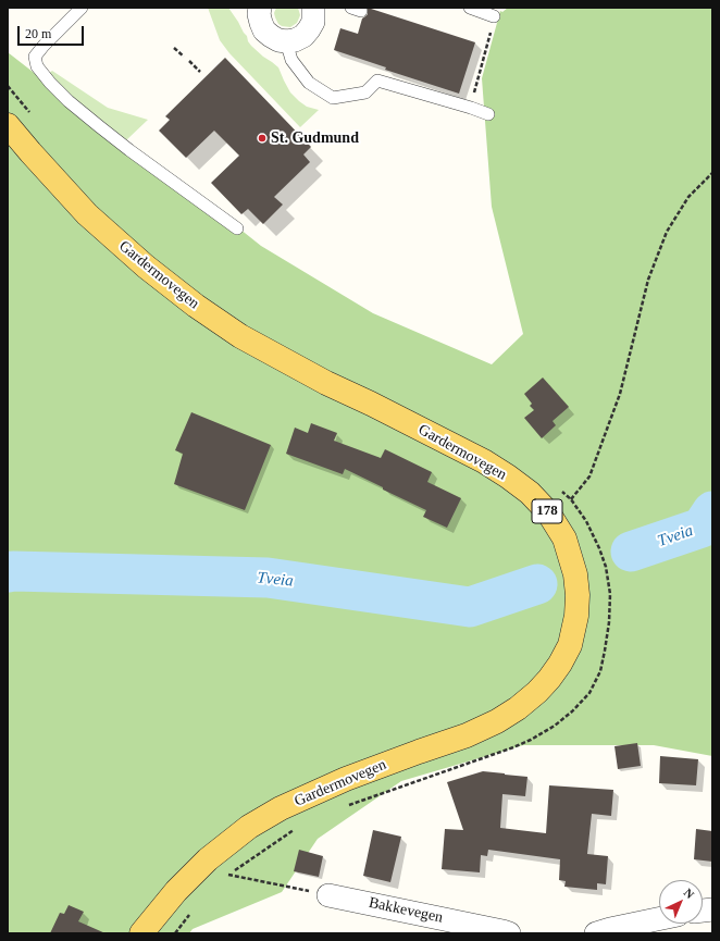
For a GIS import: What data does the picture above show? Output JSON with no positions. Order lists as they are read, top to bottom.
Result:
{
  "streets": {
    "main road": ["Gardermovegen", "178"],
    "street": ["Bakkevegen"]
  },
  "water": ["Tveia"],
  "places": ["St. Gudmund"],
  "scale_bar": "20 m",
  "north": "top right"
}
